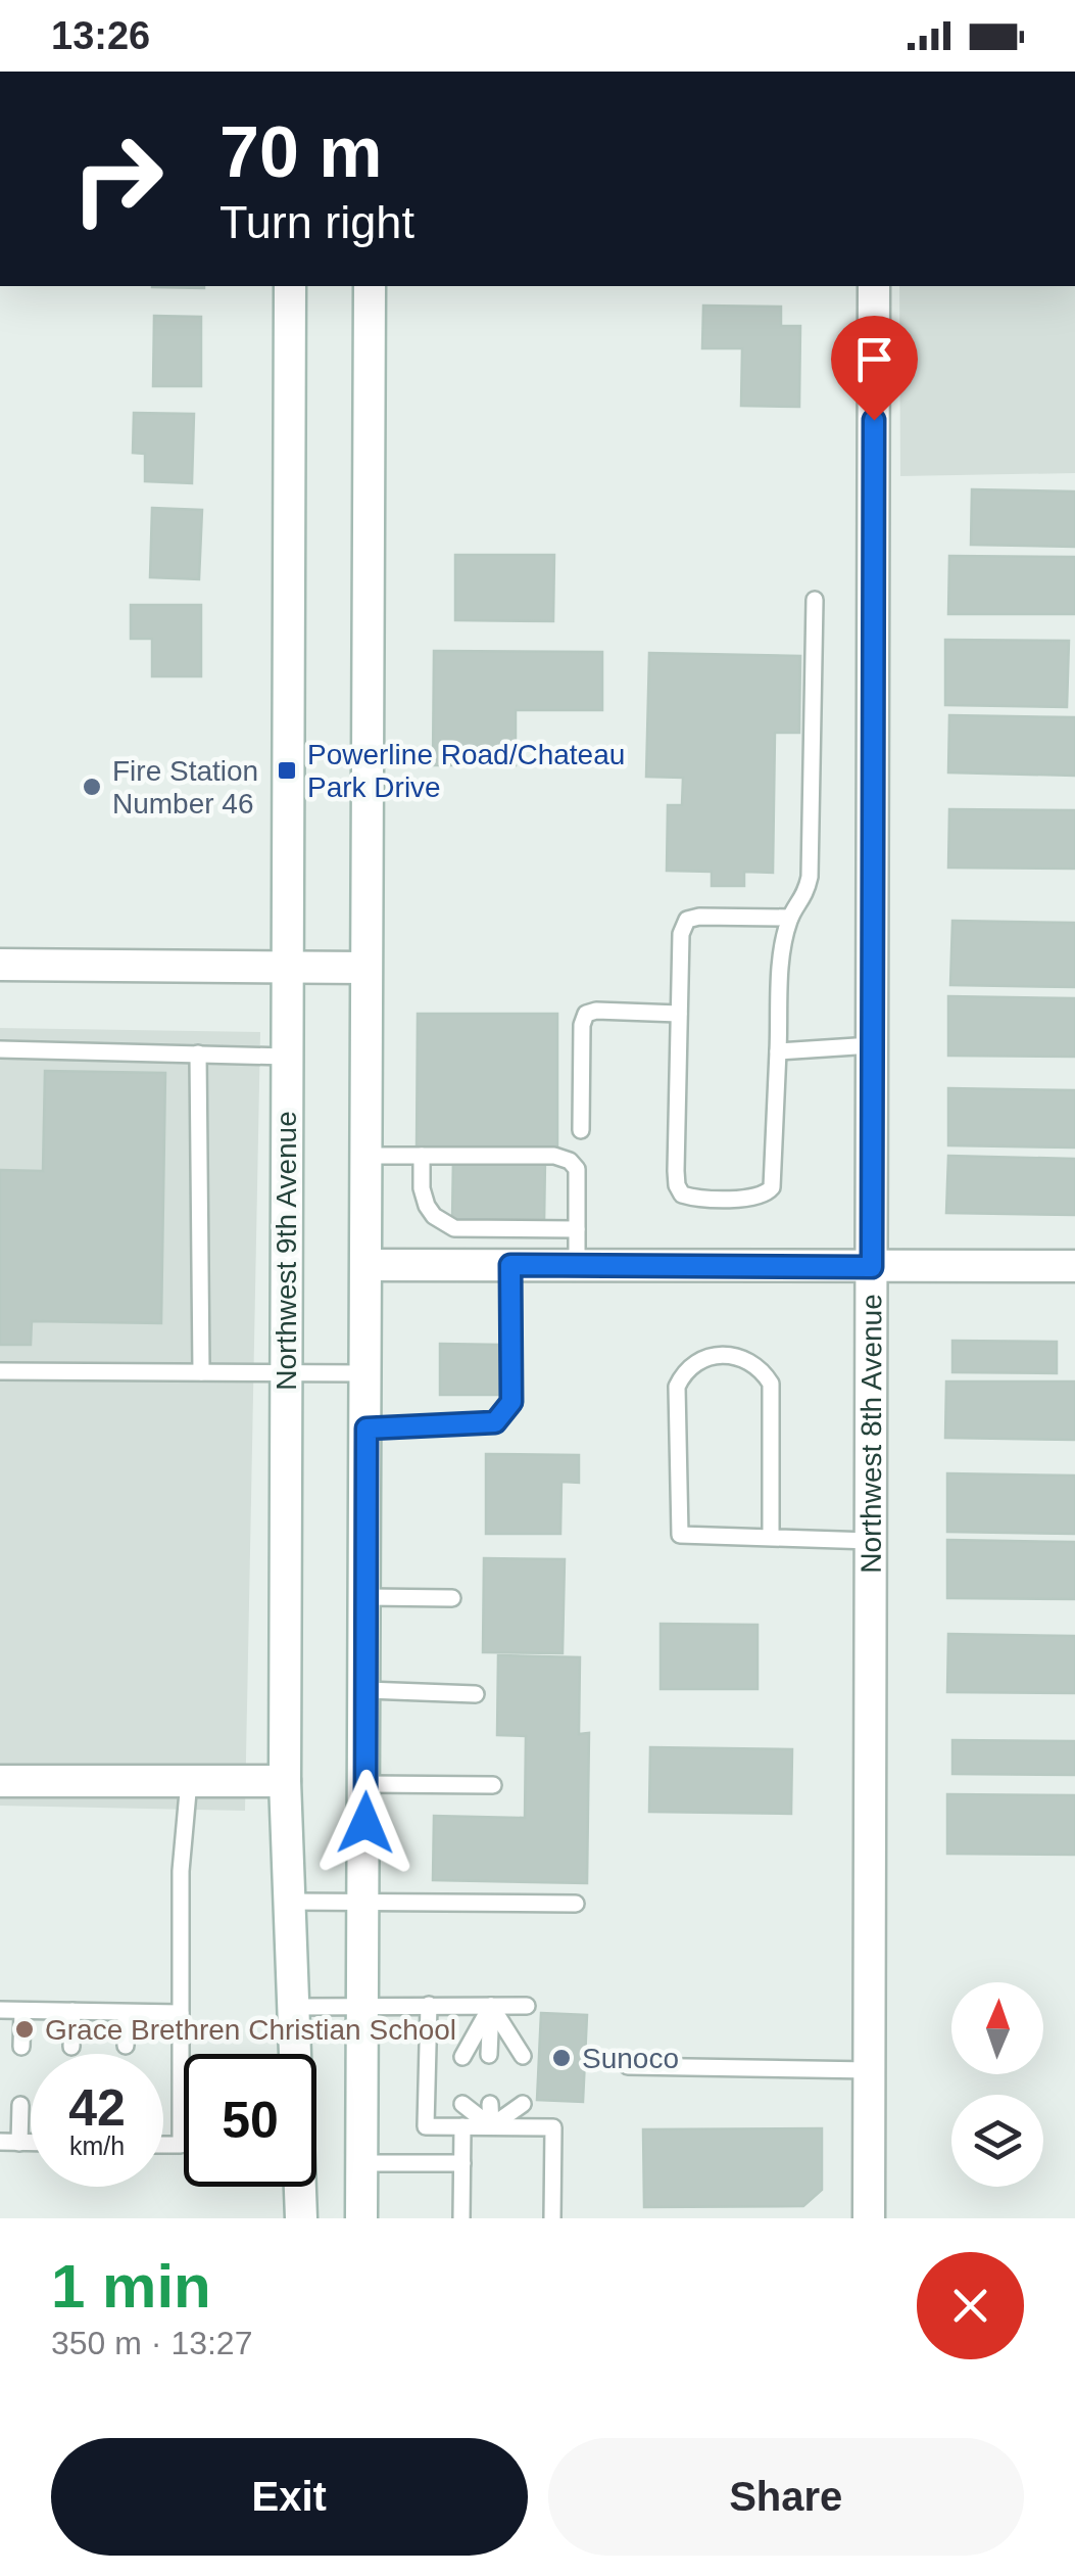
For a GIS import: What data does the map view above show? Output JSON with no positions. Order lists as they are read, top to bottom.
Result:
{
  "streets": {
    "main road": ["Northwest 9th Avenue", "Northwest 8th Avenue"]
  },
  "places": {
    "transit": ["Powerline Road/Chateau Park Drive"],
    "other": ["Fire Station Number 46", "Grace Brethren Christian School", "Sunoco"]
  },
  "north": "top",
  "page": {
    "status": "13:26",
    "turn": ["70 m", "Turn right"],
    "speed": "42 km/h",
    "limit": "50",
    "heading": ["1 min", "350 m · 13:27"],
    "buttons": ["Exit", "Share"]
  }
}
